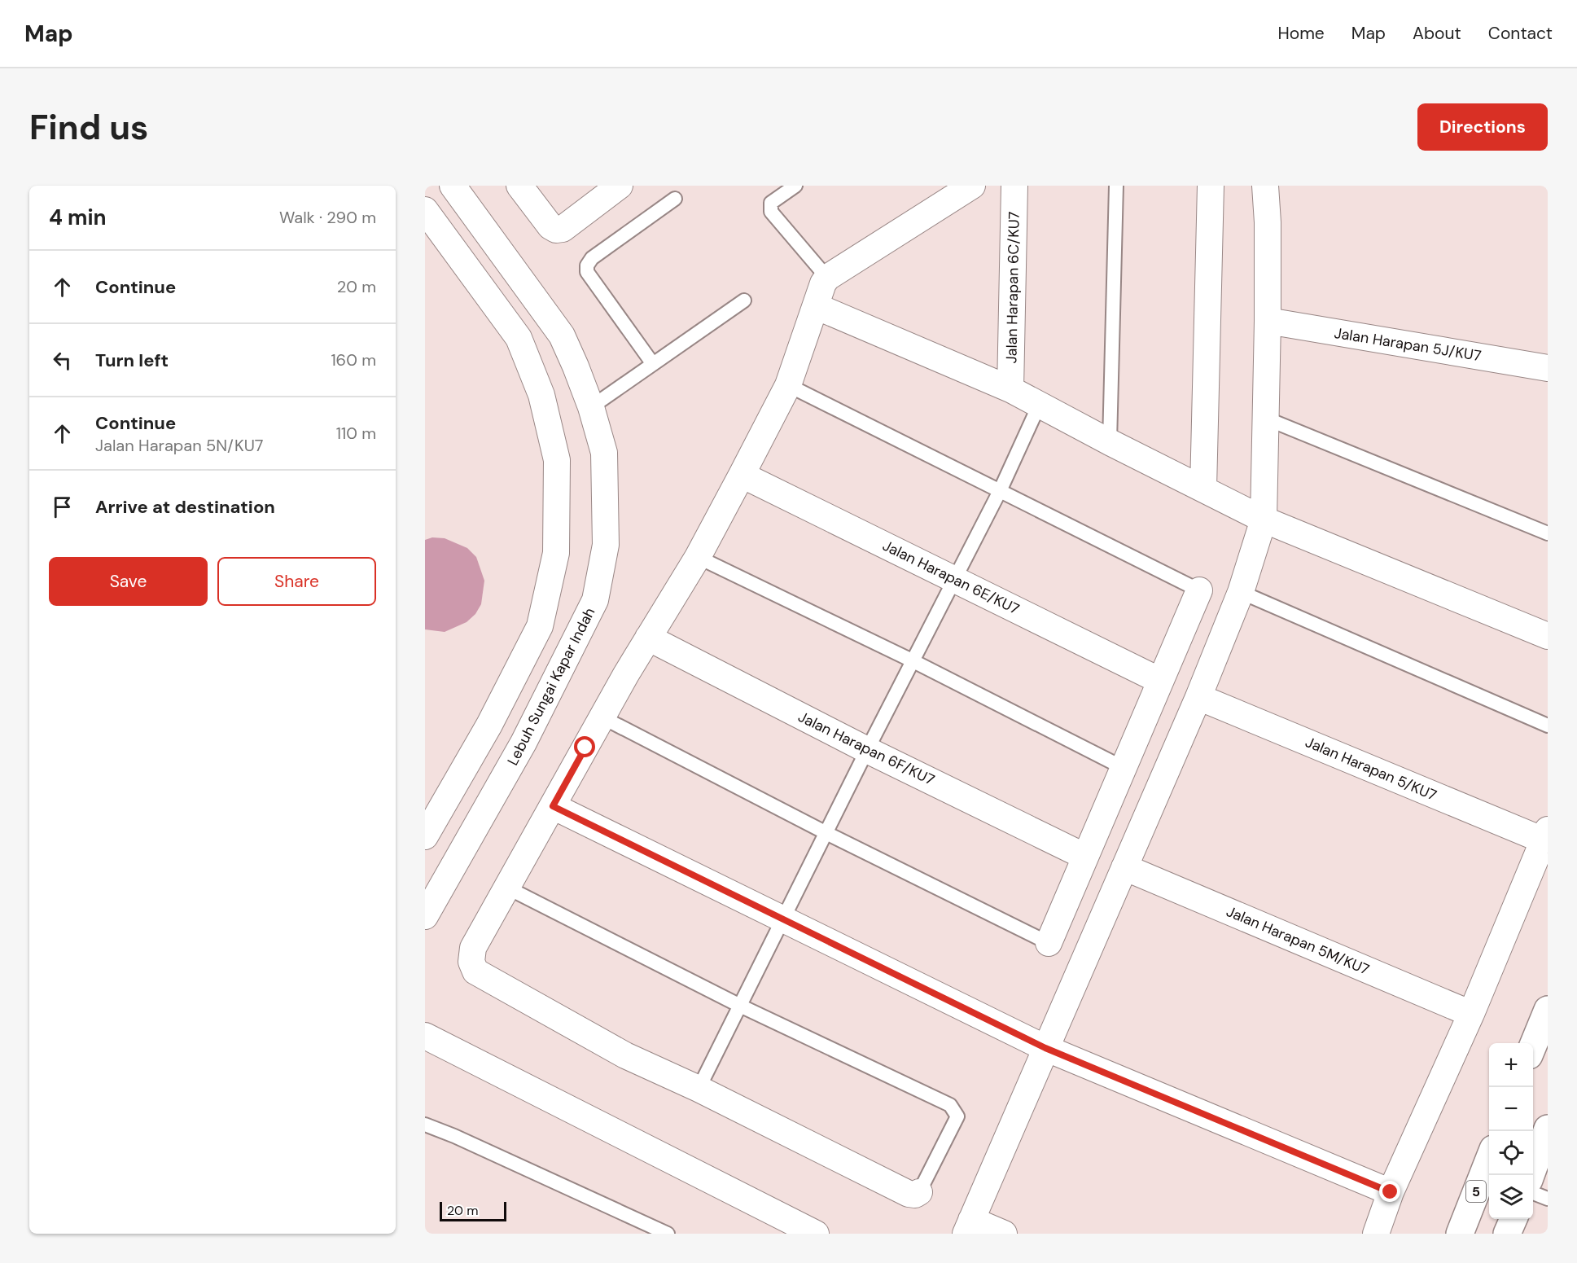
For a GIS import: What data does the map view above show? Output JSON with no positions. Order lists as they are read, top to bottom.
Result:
{
  "streets": {
    "highway": ["5"],
    "street": [
      "Jalan Harapan 6C/KU7",
      "Jalan Harapan 5J/KU7",
      "Jalan Harapan 6E/KU7",
      "Lebuh Sungai Kapar Indah",
      "Jalan Harapan 6F/KU7",
      "Jalan Harapan 5/KU7",
      "Jalan Harapan 5M/KU7"
    ]
  },
  "scale_bar": "20 m",
  "page": {
    "header": "Map",
    "nav": [
      "Home",
      "Map",
      "About",
      "Contact"
    ],
    "buttons": [
      "Directions",
      ["Save", "Share"]
    ],
    "title": "Find us",
    "heading": ["4 min", "Walk · 290 m"],
    "list": [
      ["Continue", "20 m"],
      ["Turn left", "160 m"],
      ["Continue", "Jalan Harapan 5N/KU7", "110 m"],
      "Arrive at destination"
    ],
    "map_buttons": ["+", "−"],
    "scale": "20 m"
  }
}
